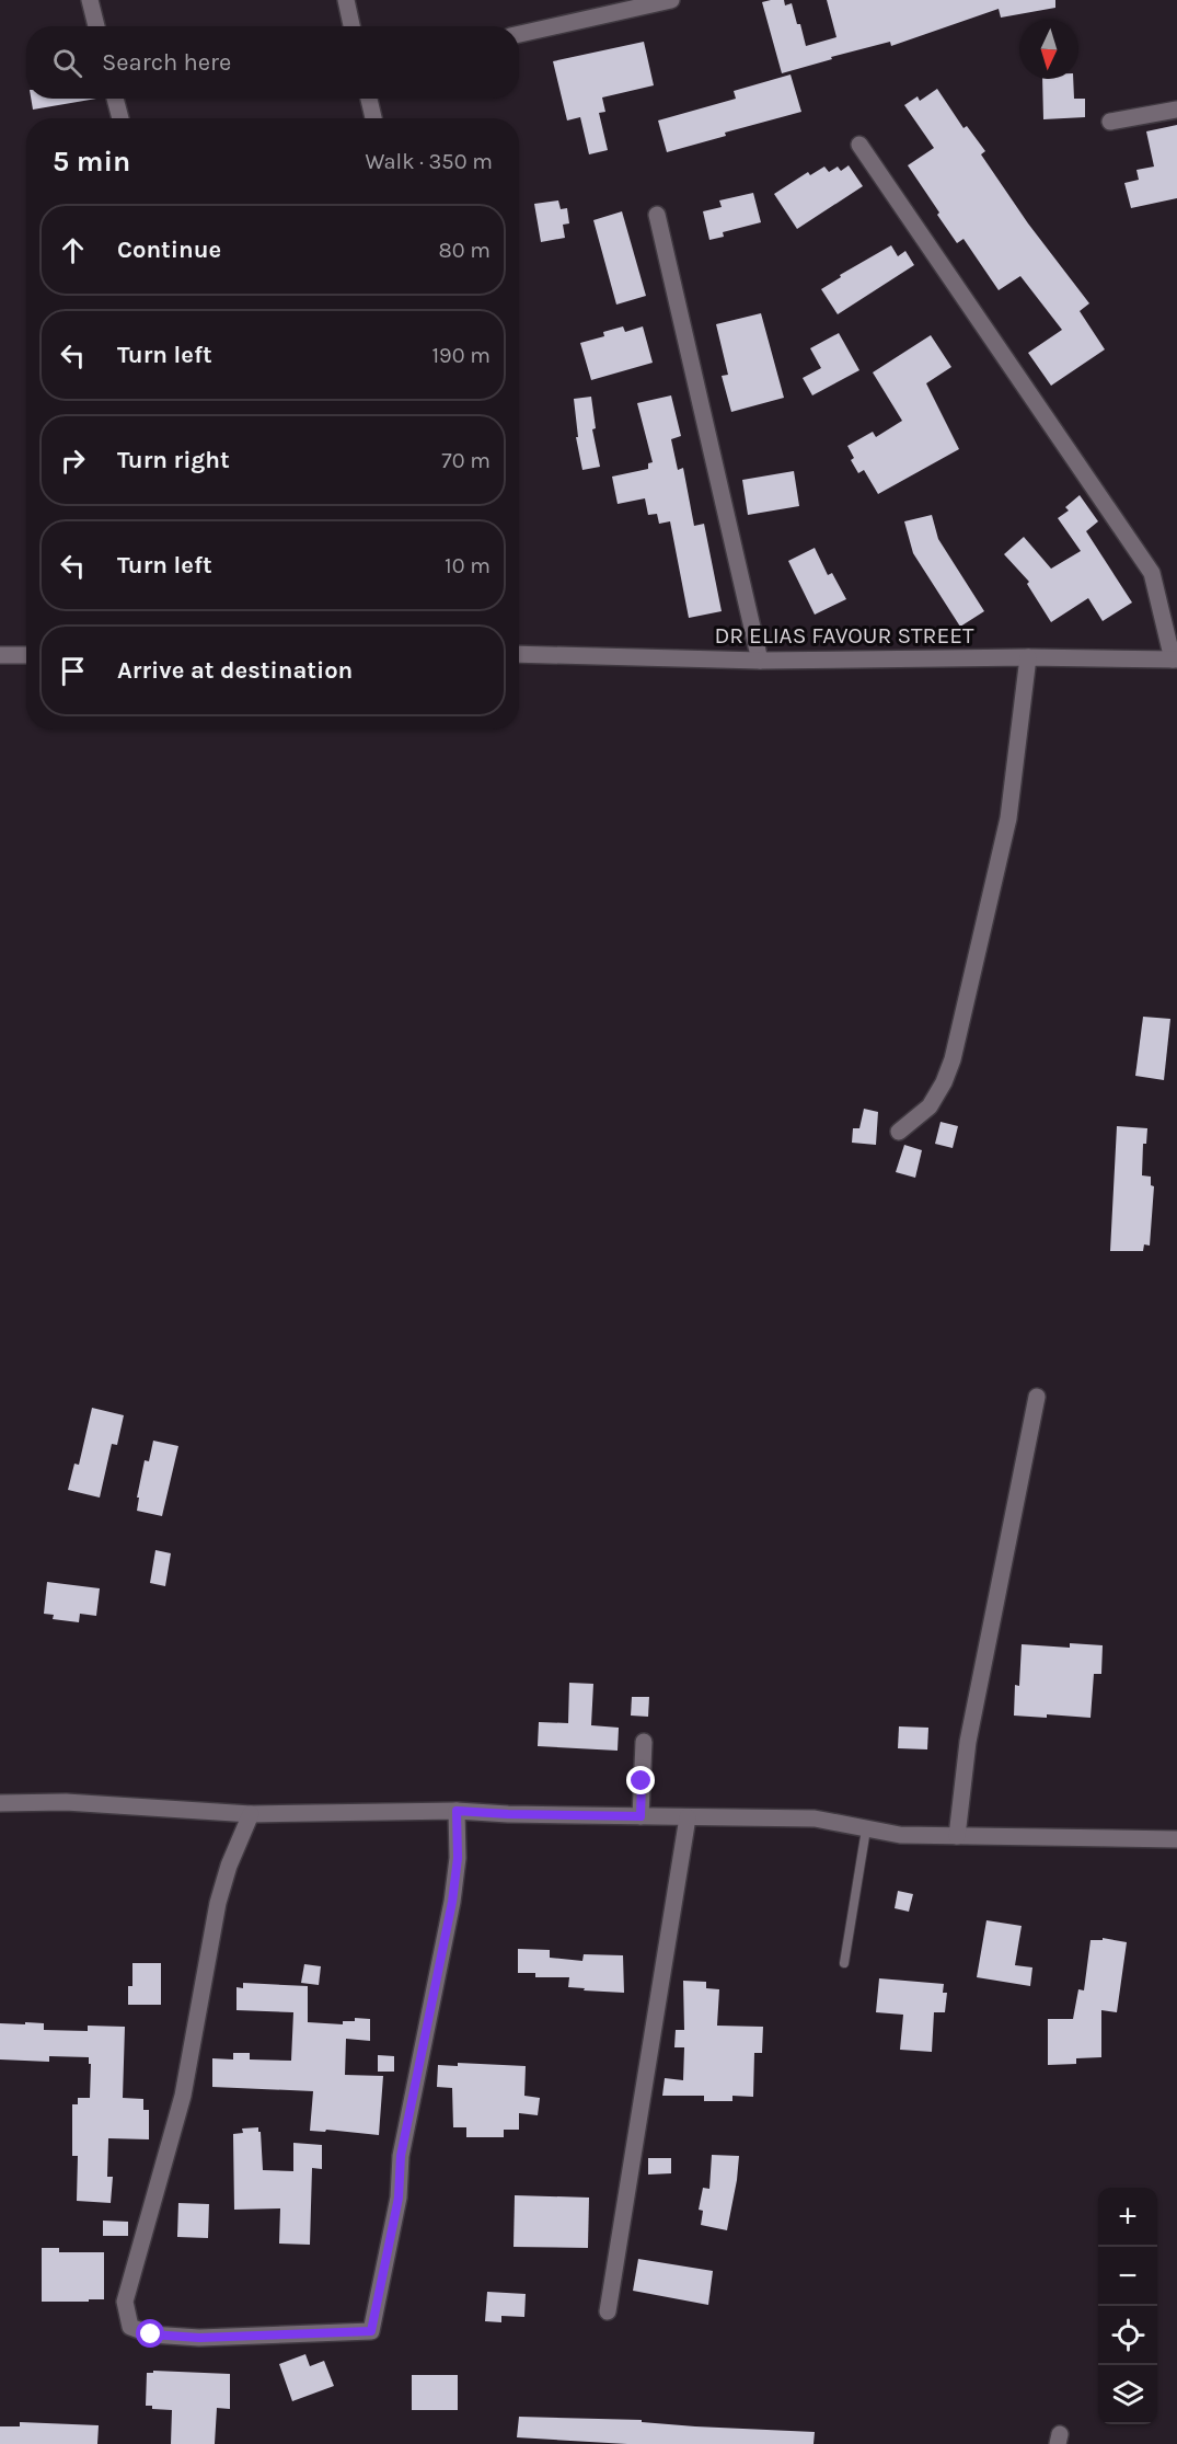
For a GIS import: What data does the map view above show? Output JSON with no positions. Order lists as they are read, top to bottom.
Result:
{
  "streets": {
    "street": ["DR ELIAS FAVOUR STREET"]
  },
  "north": "bottom",
  "page": {
    "search": "Search here",
    "heading": ["5 min", "Walk · 350 m"],
    "list": [
      ["Continue", "80 m"],
      ["Turn left", "190 m"],
      ["Turn right", "70 m"],
      ["Turn left", "10 m"],
      "Arrive at destination"
    ],
    "map_buttons": ["+", "−"]
  }
}
